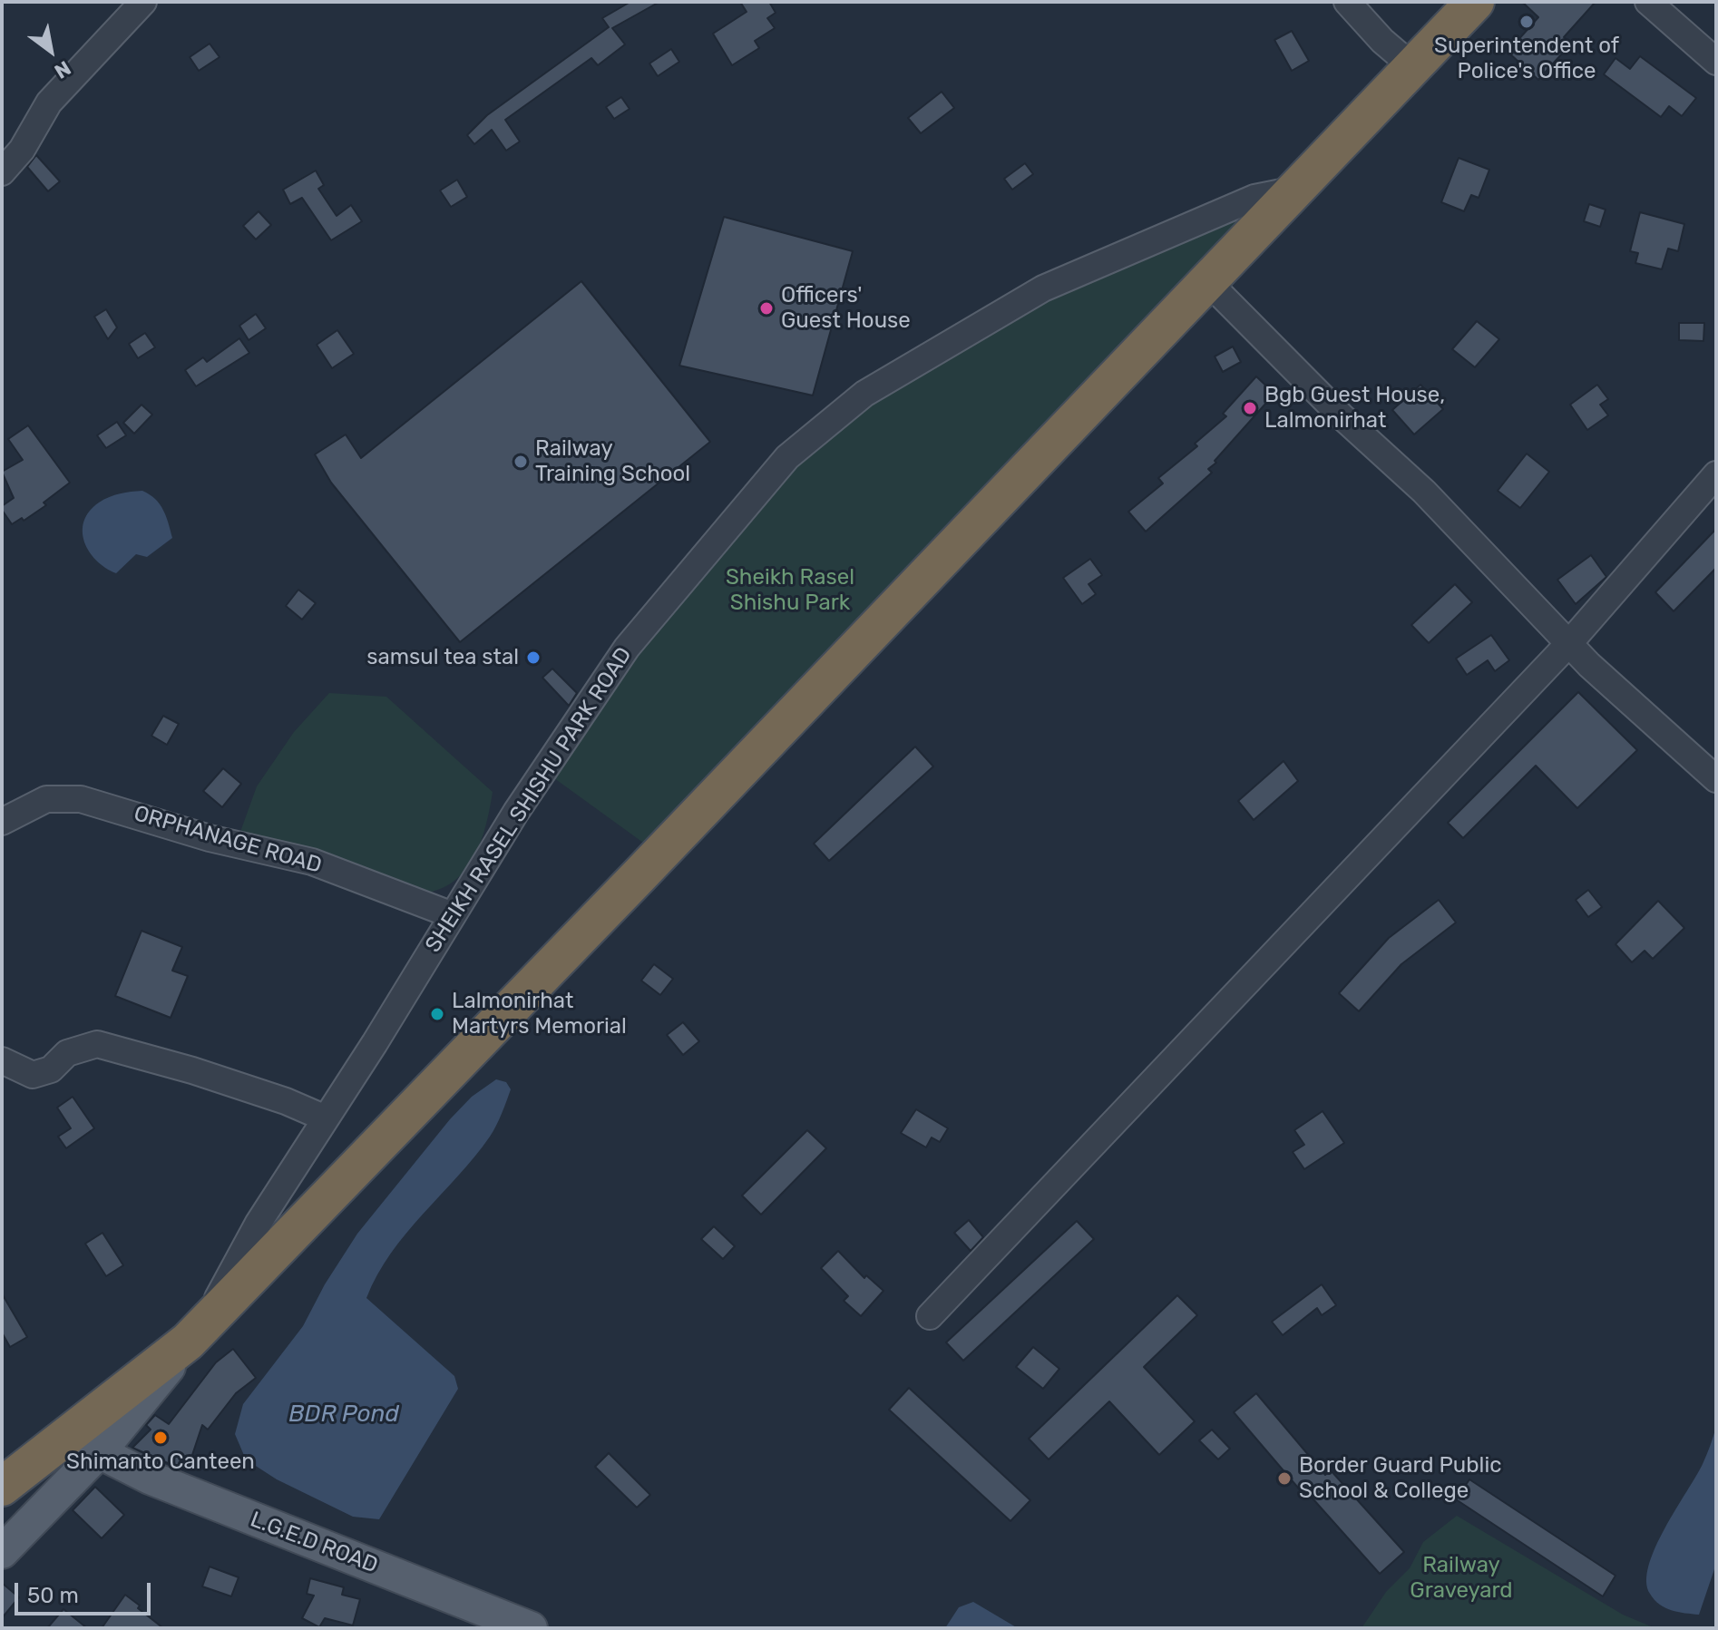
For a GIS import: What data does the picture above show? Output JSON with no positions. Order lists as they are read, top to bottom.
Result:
{
  "streets": {
    "main road": ["L.G.E.D ROAD"],
    "street": ["SHEIKH RASEL SHISHU PARK ROAD", "ORPHANAGE ROAD"]
  },
  "crossings": [
    ["SHEIKH RASEL SHISHU PARK ROAD", "ORPHANAGE ROAD"]
  ],
  "water": ["BDR Pond"],
  "parks": ["Sheikh Rasel Shishu Park", "Railway Graveyard"],
  "places": [
    "Superintendent of Police's Office",
    "Officers' Guest House",
    "Bgb Guest House, Lalmonirhat",
    "Railway Training School",
    "samsul tea stal",
    "Lalmonirhat Martyrs Memorial",
    "Shimanto Canteen",
    "Border Guard Public School & College"
  ],
  "scale_bar": "50 m",
  "north": "bottom right"
}
